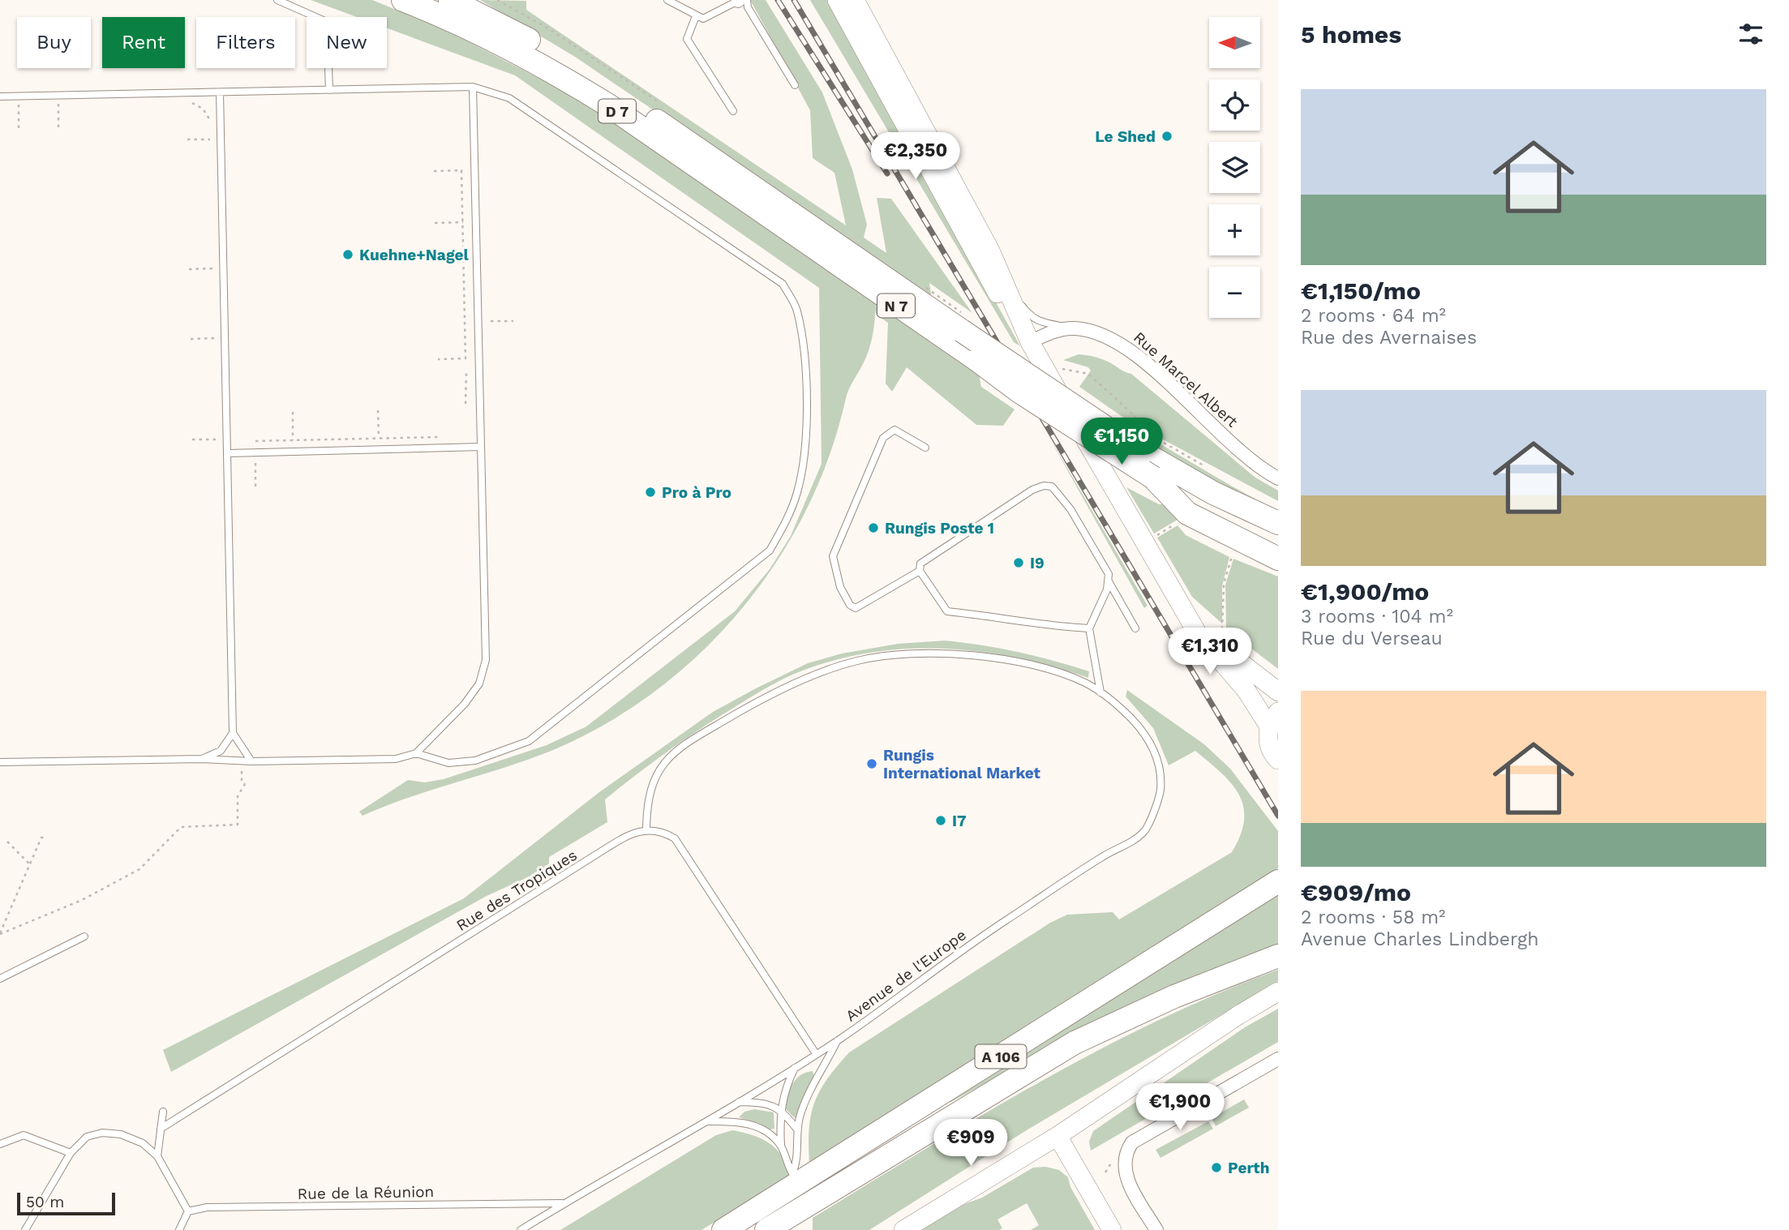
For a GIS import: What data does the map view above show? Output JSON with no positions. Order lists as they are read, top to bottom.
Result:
{
  "streets": {
    "highway": ["D 7", "N 7", "A 106"],
    "street": ["Rue Marcel Albert"],
    "lane": ["Rue des Tropiques", "Avenue de l'Europe", "Rue de la Réunion"]
  },
  "crossings": [
    ["D 7", "N 7"],
    ["Rue des Tropiques", "Avenue de l'Europe"],
    ["Avenue de l'Europe", "Rue de la Réunion"]
  ],
  "places": [
    "Le Shed",
    "Kuehne+Nagel",
    "Pro à Pro",
    "Rungis Poste 1",
    "I9",
    "Rungis International Market",
    "I7",
    "Perth"
  ],
  "scale_bar": "50 m",
  "north": "left",
  "page": {
    "heading": "5 homes",
    "map_buttons": ["+", "−"],
    "chip": [
      "Buy",
      "Rent",
      "Filters",
      "New"
    ],
    "list": [
      {
        "name": "€1,150/mo",
        "note": "2 rooms · 64 m² · Rue des Avernaises"
      },
      {
        "name": "€1,900/mo",
        "note": "3 rooms · 104 m² · Rue du Verseau"
      },
      {
        "name": "€909/mo",
        "note": "2 rooms · 58 m² · Avenue Charles Lindbergh"
      }
    ],
    "price": [
      "€2,350",
      "€1,150",
      "€1,310",
      "€1,900",
      "€909"
    ],
    "scale": "50 m"
  }
}
